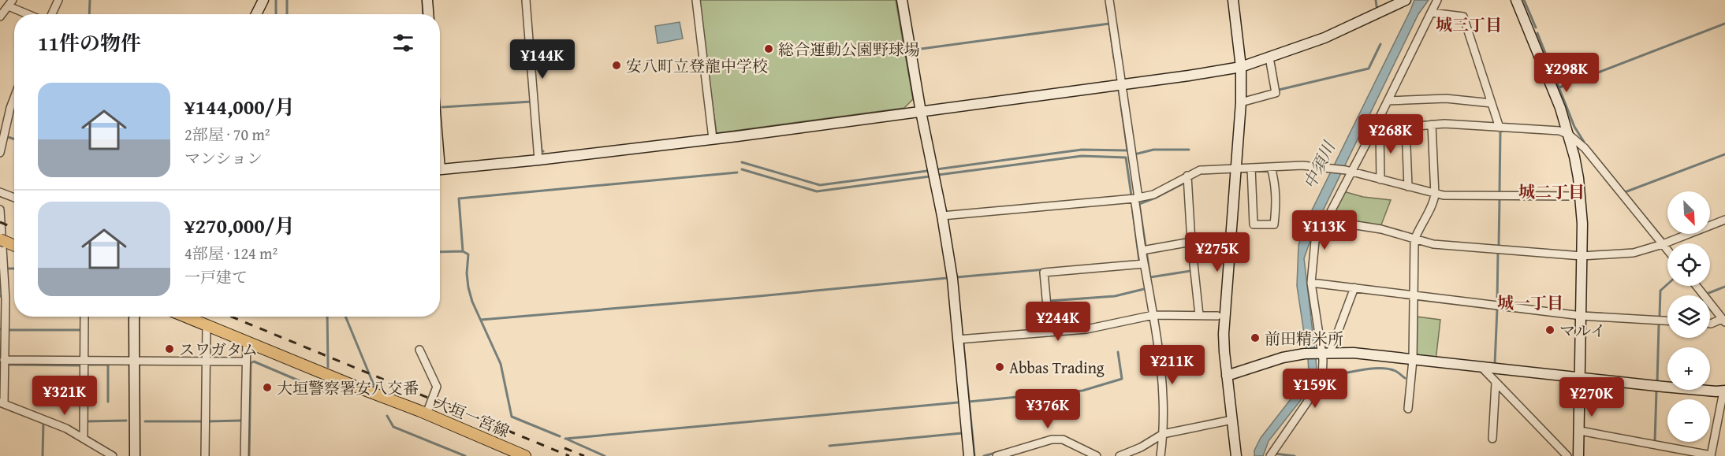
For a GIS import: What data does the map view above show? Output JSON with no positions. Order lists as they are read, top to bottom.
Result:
{
  "streets": {
    "main road": ["大垣一宮線"]
  },
  "districts": ["城三丁目", "城二丁目", "城一丁目"],
  "water": ["中須川"],
  "places": [
    "総合運動公園野球場",
    "安八町立登龍中学校",
    "マルイ",
    "前田精米所",
    "スワガタム",
    "Abbas Trading",
    "大垣警察署安八交番"
  ],
  "north": "bottom right",
  "page": {
    "heading": "11件の物件",
    "price": [
      "¥144K",
      "¥298K",
      "¥268K",
      "¥113K",
      "¥275K",
      "¥244K",
      "¥211K",
      "¥159K",
      "¥321K",
      "¥270K",
      "¥376K"
    ],
    "list": [
      {
        "name": "¥144,000/月",
        "note": "2部屋 · 70 m² · マンション"
      },
      {
        "name": "¥270,000/月",
        "note": "4部屋 · 124 m² · 一戸建て"
      }
    ],
    "map_buttons": ["+", "−"]
  }
}
